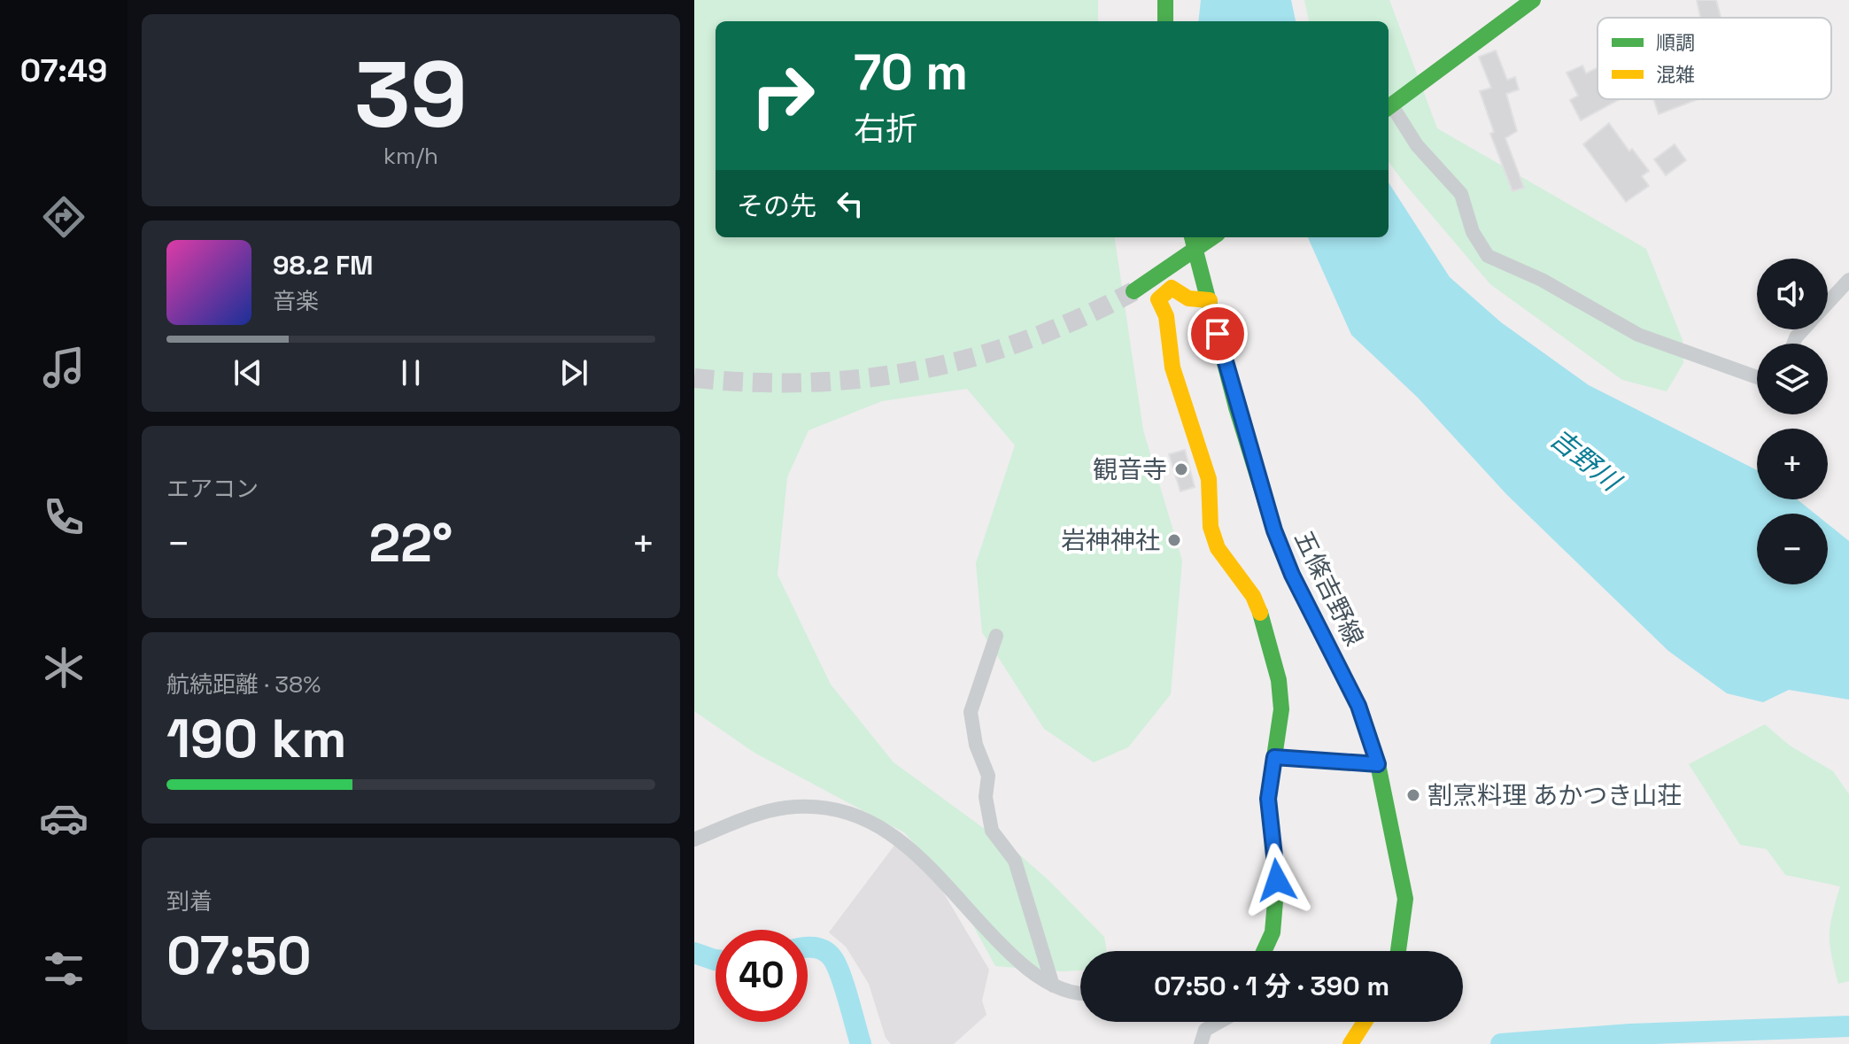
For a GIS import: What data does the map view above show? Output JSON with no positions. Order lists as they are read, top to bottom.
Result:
{
  "streets": {
    "main road": ["五條吉野線"]
  },
  "water": ["吉野川"],
  "places": ["観音寺", "岩神神社", "割烹料理 あかつき山荘"],
  "legend": ["順調", "混雑"],
  "page": {
    "tabs": "07:49",
    "tile": [
      ["39", "km/h"],
      "エアコン",
      ["航続距離 · 38%", "190 km"],
      ["到着", "07:50"]
    ],
    "turn": ["70 m", "右折"],
    "then": "その先",
    "song": ["98.2 FM", "音楽"],
    "map_buttons": ["+", "−"],
    "heat": ["−", "22°", "+"],
    "limit": "40",
    "trip": "07:50 · 1 分 · 390 m"
  }
}
